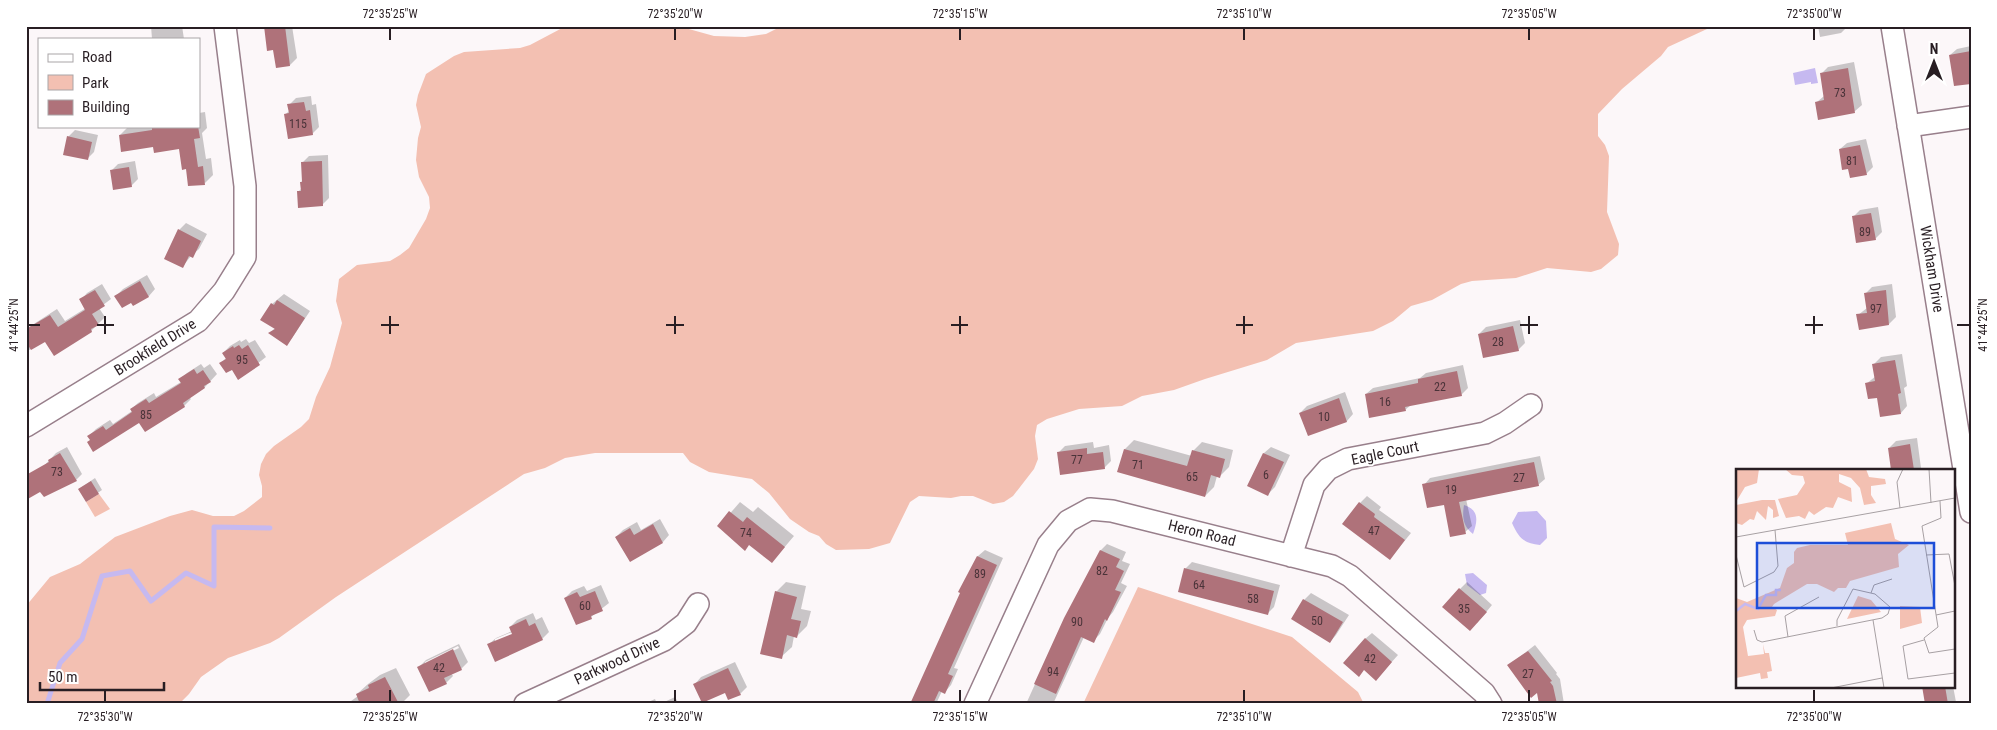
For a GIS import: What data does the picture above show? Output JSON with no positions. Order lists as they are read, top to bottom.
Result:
{
  "streets": {
    "street": [
      "Wickham Drive",
      "Brookfield Drive",
      "Eagle Court",
      "Heron Road",
      "Parkwood Drive"
    ]
  },
  "crossings": [
    ["Eagle Court", "Heron Road"]
  ],
  "house_numbers": [
    "73",
    "115",
    "81",
    "89",
    "97",
    "28",
    "95",
    "22",
    "16",
    "85",
    "10",
    "77",
    "71",
    "73",
    "6",
    "65",
    "27",
    "19",
    "47",
    "74",
    "82",
    "89",
    "64",
    "58",
    "60",
    "35",
    "50",
    "90",
    "42",
    "42",
    "94",
    "27"
  ],
  "legend": ["Road", "Park", "Building"],
  "scale_bar": "50 m",
  "north": "top",
  "coordinates": [
    "72°35'25\"W",
    "72°35'20\"W",
    "72°35'15\"W",
    "72°35'10\"W",
    "72°35'05\"W",
    "72°35'00\"W",
    "41°44'25\"N",
    "72°35'30\"W"
  ]
}
